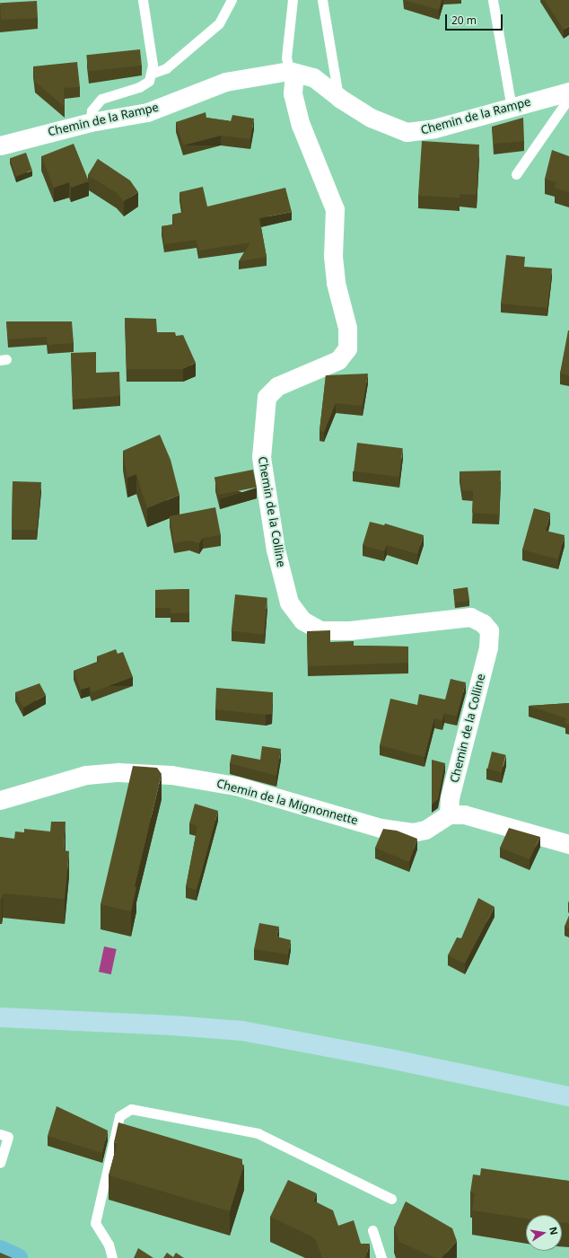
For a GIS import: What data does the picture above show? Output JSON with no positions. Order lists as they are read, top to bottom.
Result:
{
  "streets": {
    "street": ["Chemin de la Rampe", "Chemin de la Colline", "Chemin de la Mignonnette"]
  },
  "crossings": [
    ["Chemin de la Rampe", "Chemin de la Colline"],
    ["Chemin de la Colline", "Chemin de la Mignonnette"]
  ],
  "scale_bar": "20 m",
  "north": "right"
}
